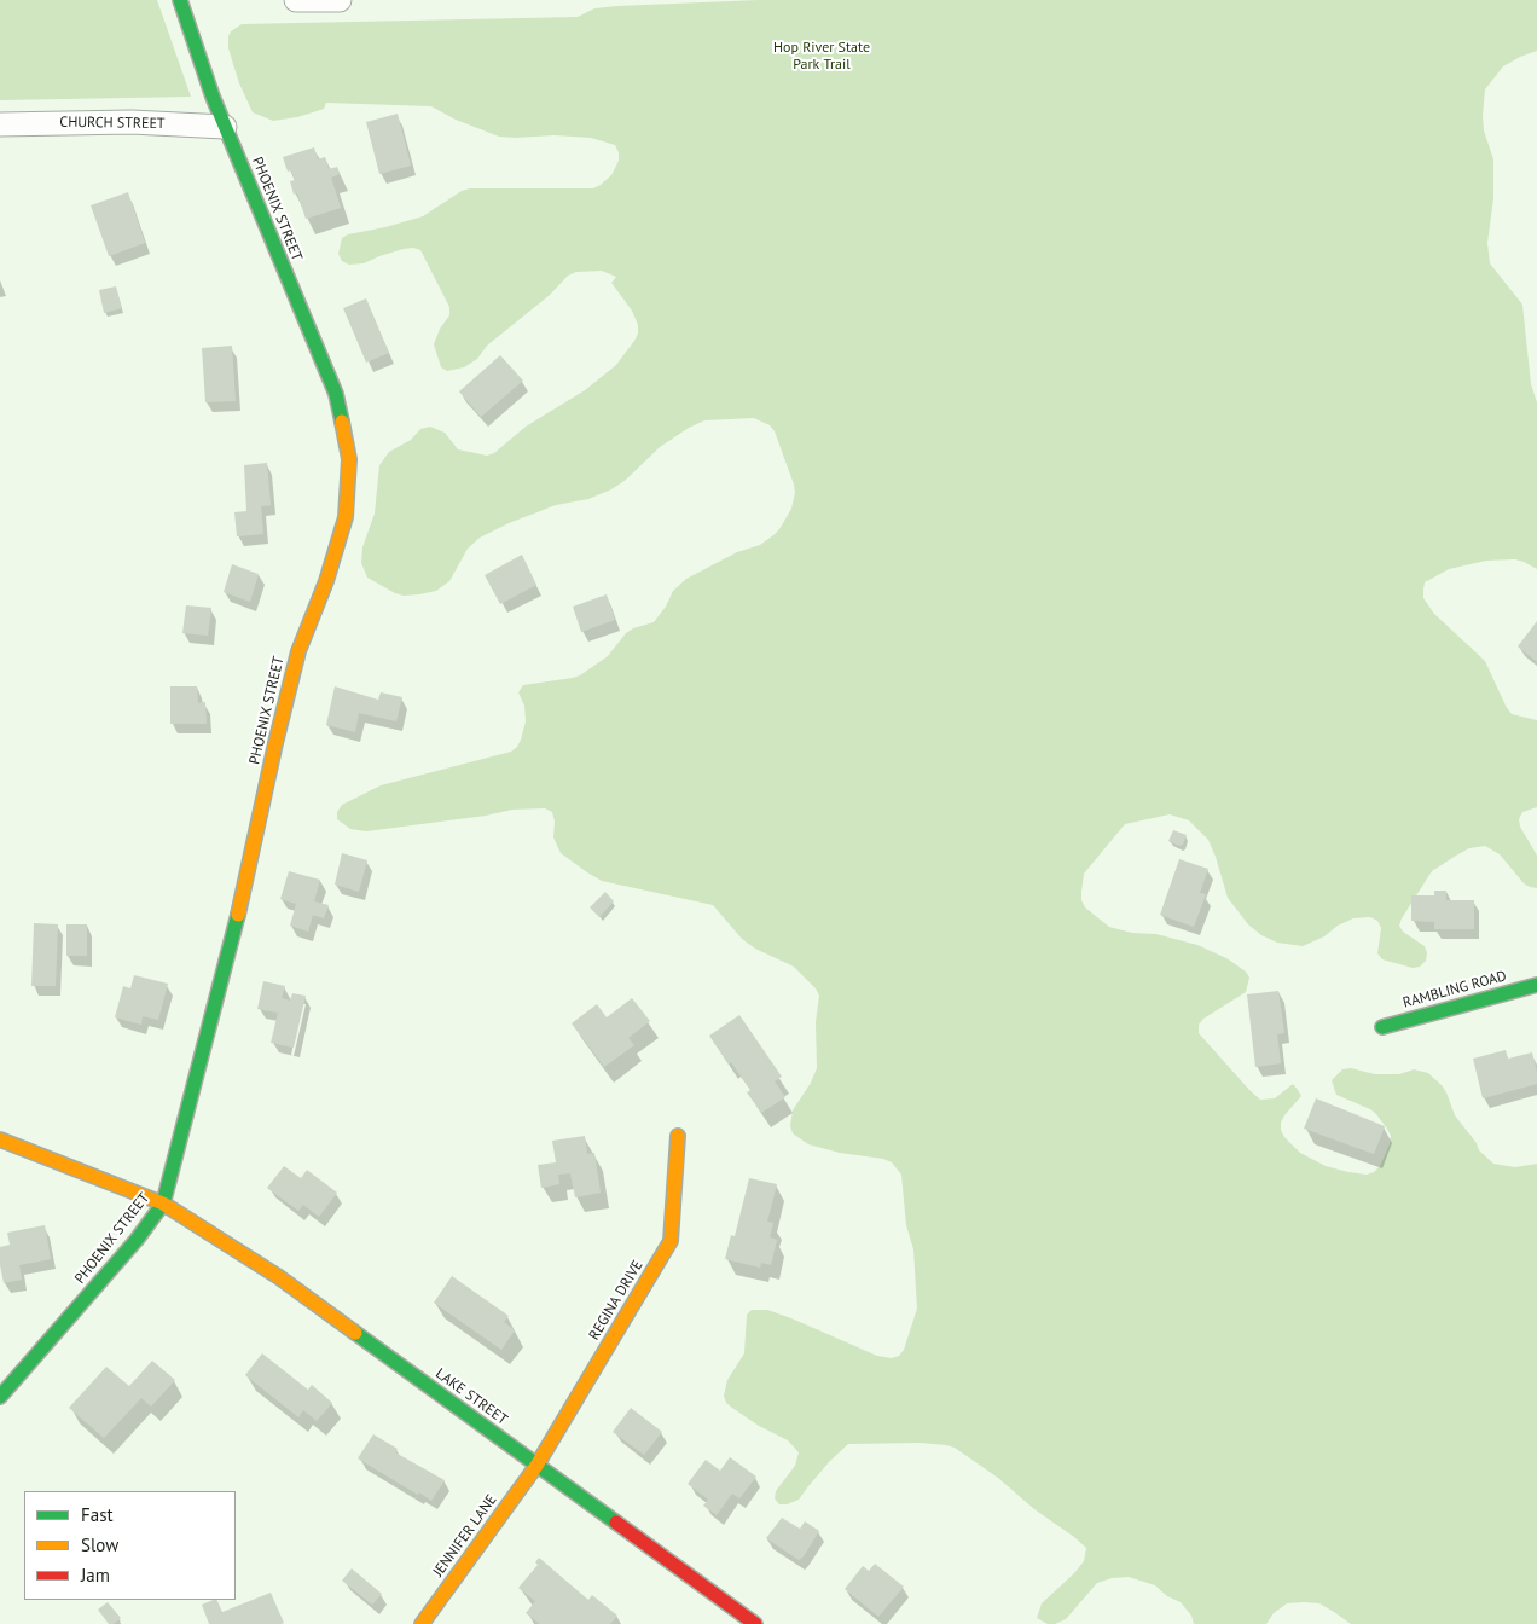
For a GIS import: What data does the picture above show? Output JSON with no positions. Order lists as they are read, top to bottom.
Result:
{
  "streets": {
    "street": [
      "CHURCH STREET",
      "PHOENIX STREET",
      "RAMBLING ROAD",
      "REGINA DRIVE",
      "LAKE STREET",
      "JENNIFER LANE"
    ]
  },
  "crossings": [
    ["CHURCH STREET", "PHOENIX STREET"],
    ["PHOENIX STREET", "LAKE STREET"],
    ["REGINA DRIVE", "LAKE STREET"],
    ["REGINA DRIVE", "JENNIFER LANE"],
    ["LAKE STREET", "JENNIFER LANE"]
  ],
  "parks": ["Hop River State Park Trail"],
  "legend": ["Fast", "Slow", "Jam"]
}
